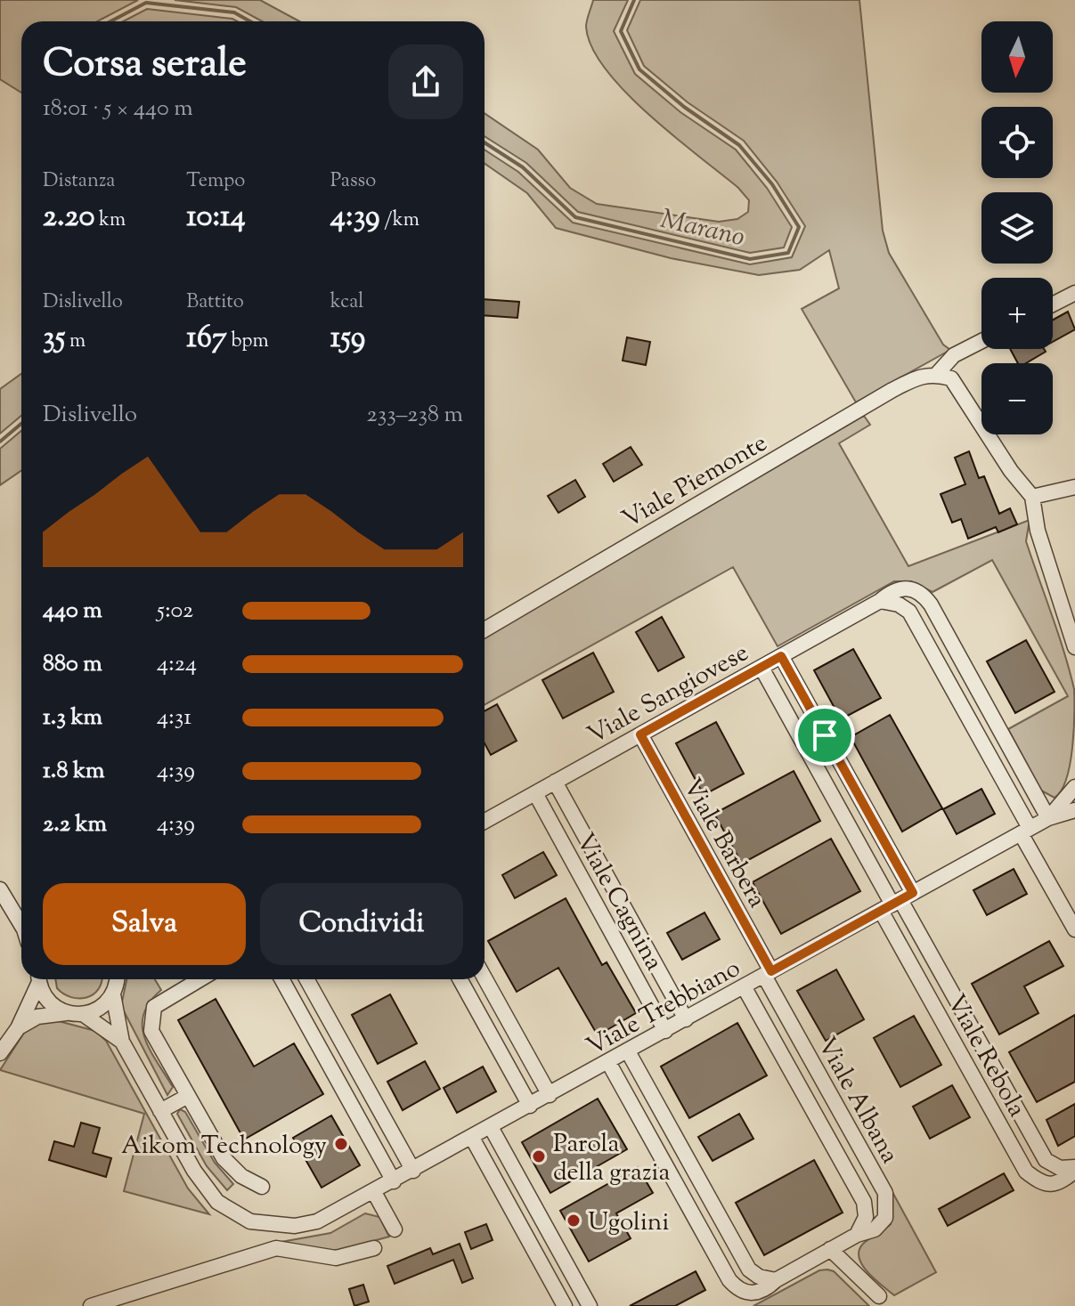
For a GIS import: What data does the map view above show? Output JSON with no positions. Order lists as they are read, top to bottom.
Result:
{
  "streets": {
    "street": [
      "Viale Piemonte",
      "Viale Sangiovese",
      "Viale Barbera",
      "Viale Cagnina",
      "Viale Trebbiano",
      "Viale Rebola",
      "Viale Albana"
    ]
  },
  "crossings": [
    ["Viale Sangiovese", "Viale Barbera"],
    ["Viale Sangiovese", "Viale Cagnina"],
    ["Viale Sangiovese", "Viale Trebbiano"],
    ["Viale Barbera", "Viale Trebbiano"],
    ["Viale Barbera", "Viale Albana"],
    ["Viale Cagnina", "Viale Trebbiano"],
    ["Viale Trebbiano", "Viale Rebola"],
    ["Viale Trebbiano", "Viale Albana"]
  ],
  "water": ["Marano"],
  "places": ["Aikom Technology", "Parola della grazia", "Ugolini"],
  "north": "bottom",
  "page": {
    "map_buttons": ["+", "−"],
    "heading": ["Corsa serale", "18:01 · 5 × 440 m"],
    "stats": [
      ["Distanza", "2.20 km"],
      ["Tempo", "10:14"],
      ["Passo", "4:39 /km"],
      ["Dislivello", "35 m"],
      ["Battito", "167 bpm"],
      ["kcal", "159"]
    ],
    "chart": ["Dislivello", "233–238 m"],
    "list": [
      {
        "name": "440 m",
        "note": "5:02"
      },
      {
        "name": "880 m",
        "note": "4:24"
      },
      {
        "name": "1.3 km",
        "note": "4:31"
      },
      {
        "name": "1.8 km",
        "note": "4:39"
      },
      {
        "name": "2.2 km",
        "note": "4:39"
      }
    ],
    "buttons": ["Salva", "Condividi"]
  }
}
